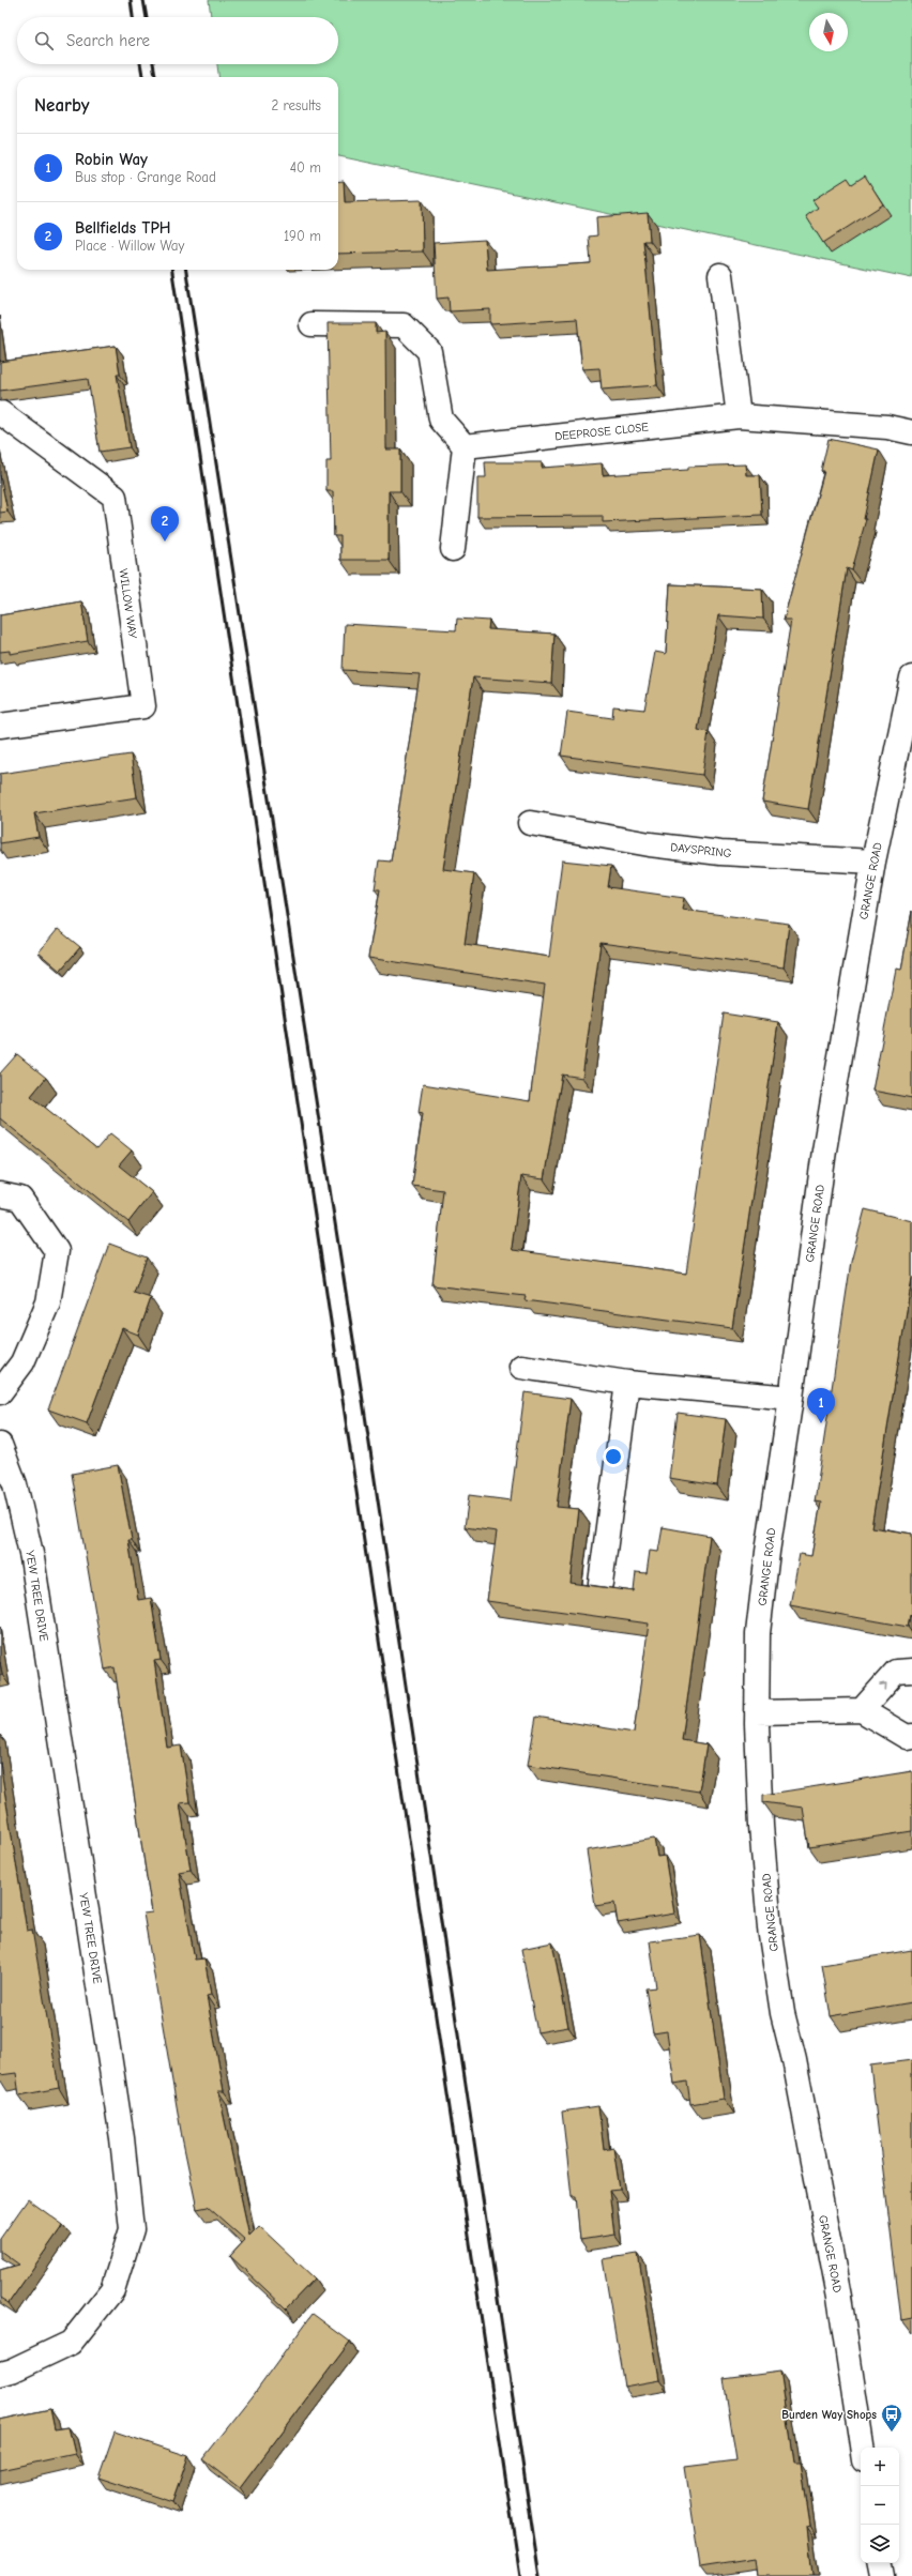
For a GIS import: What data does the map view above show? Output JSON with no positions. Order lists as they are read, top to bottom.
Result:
{
  "streets": {
    "street": [
      "DEEPROSE CLOSE",
      "WILLOW WAY",
      "DAYSPRING",
      "GRANGE ROAD",
      "YEW TREE DRIVE"
    ]
  },
  "crossings": [
    ["DAYSPRING", "GRANGE ROAD"]
  ],
  "places": {
    "bus stop": ["Burden Way Shops"]
  },
  "north": "bottom",
  "page": {
    "search": "Search here",
    "heading": ["Nearby", "2 results"],
    "list": [
      {
        "mark": "1",
        "name": "Robin Way",
        "note": "Bus stop · Grange Road",
        "value": "40 m"
      },
      {
        "mark": "2",
        "name": "Bellfields TPH",
        "note": "Place · Willow Way",
        "value": "190 m"
      }
    ],
    "pins": ["2", "1"],
    "map_buttons": ["+", "−"]
  }
}
